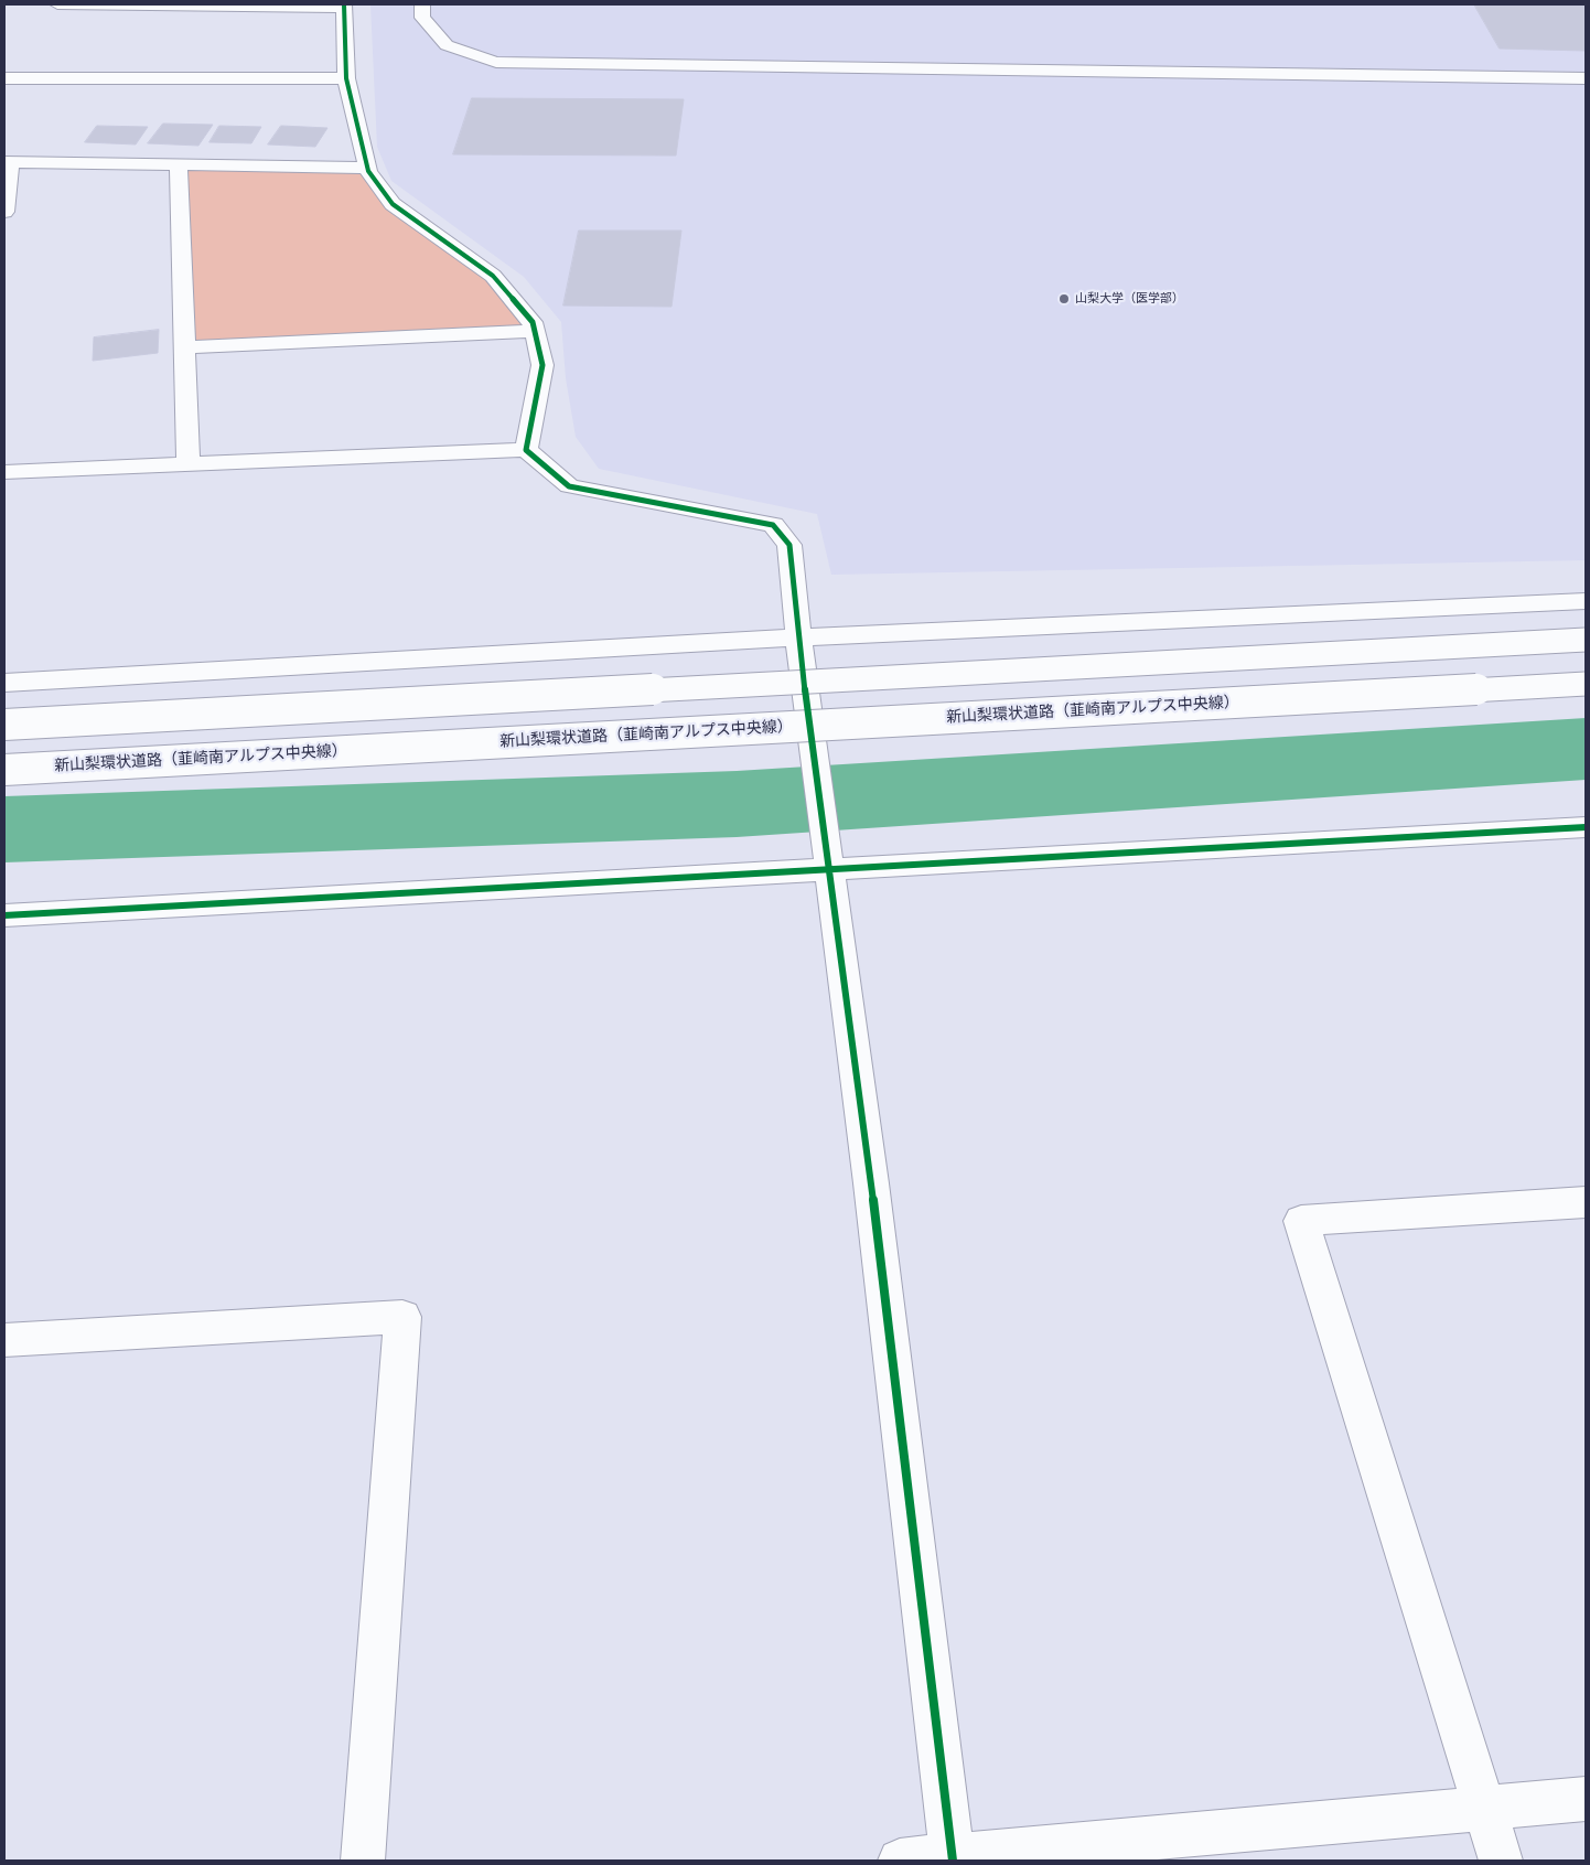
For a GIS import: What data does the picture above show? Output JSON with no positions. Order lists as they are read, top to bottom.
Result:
{
  "streets": {
    "main road": ["新山梨環状道路（韮崎南アルプス中央線）"]
  },
  "places": ["山梨大学（医学部）"]
}
